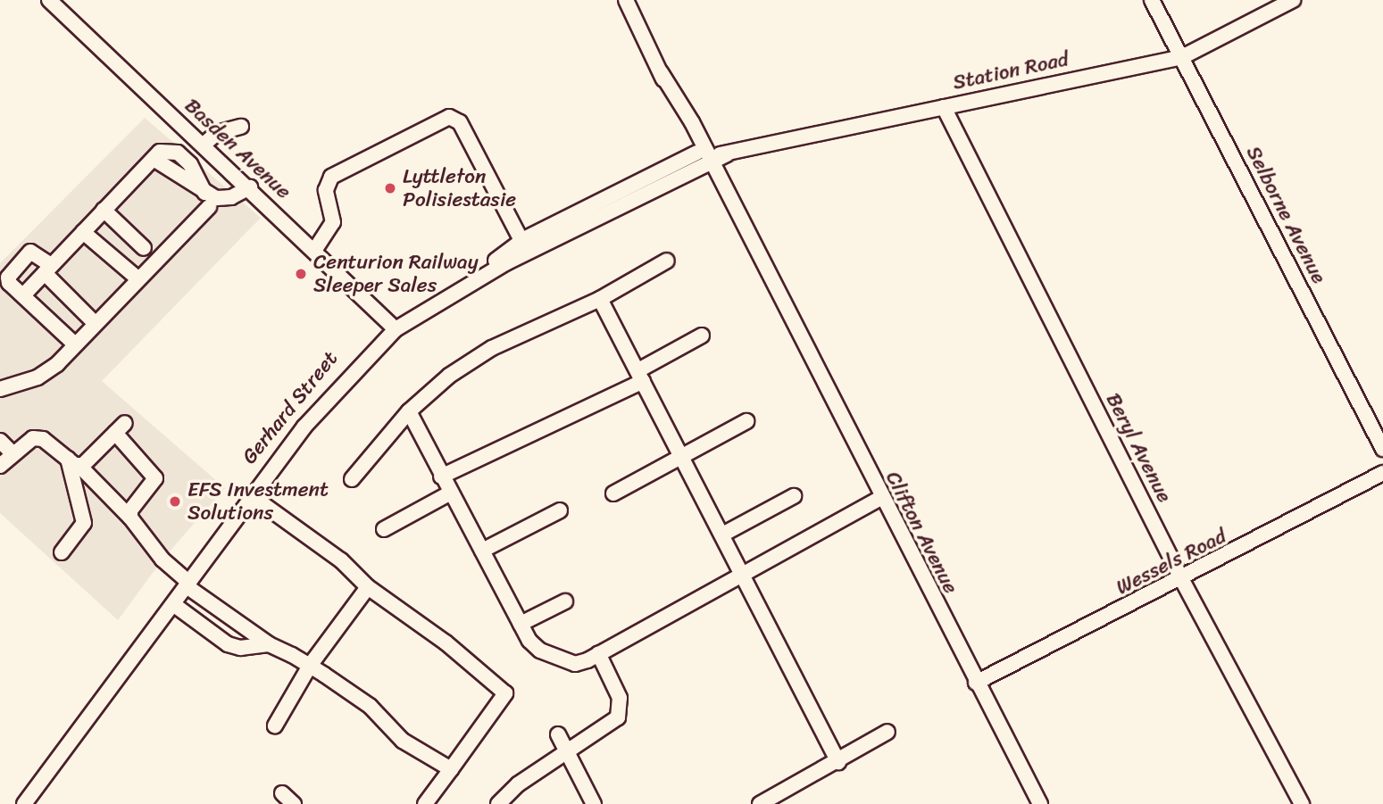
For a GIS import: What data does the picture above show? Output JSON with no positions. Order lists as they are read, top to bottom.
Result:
{
  "streets": {
    "street": [
      "Station Road",
      "Basden Avenue",
      "Selborne Avenue",
      "Gerhard Street",
      "Beryl Avenue",
      "Clifton Avenue",
      "Wessels Road"
    ]
  },
  "crossings": [
    ["Station Road", "Selborne Avenue"],
    ["Station Road", "Gerhard Street"],
    ["Station Road", "Beryl Avenue"],
    ["Station Road", "Clifton Avenue"],
    ["Basden Avenue", "Gerhard Street"],
    ["Gerhard Street", "Clifton Avenue"],
    ["Beryl Avenue", "Wessels Road"],
    ["Clifton Avenue", "Wessels Road"]
  ],
  "places": ["Lyttleton Polisiestasie", "Centurion Railway Sleeper Sales", "EFS Investment Solutions"]
}
